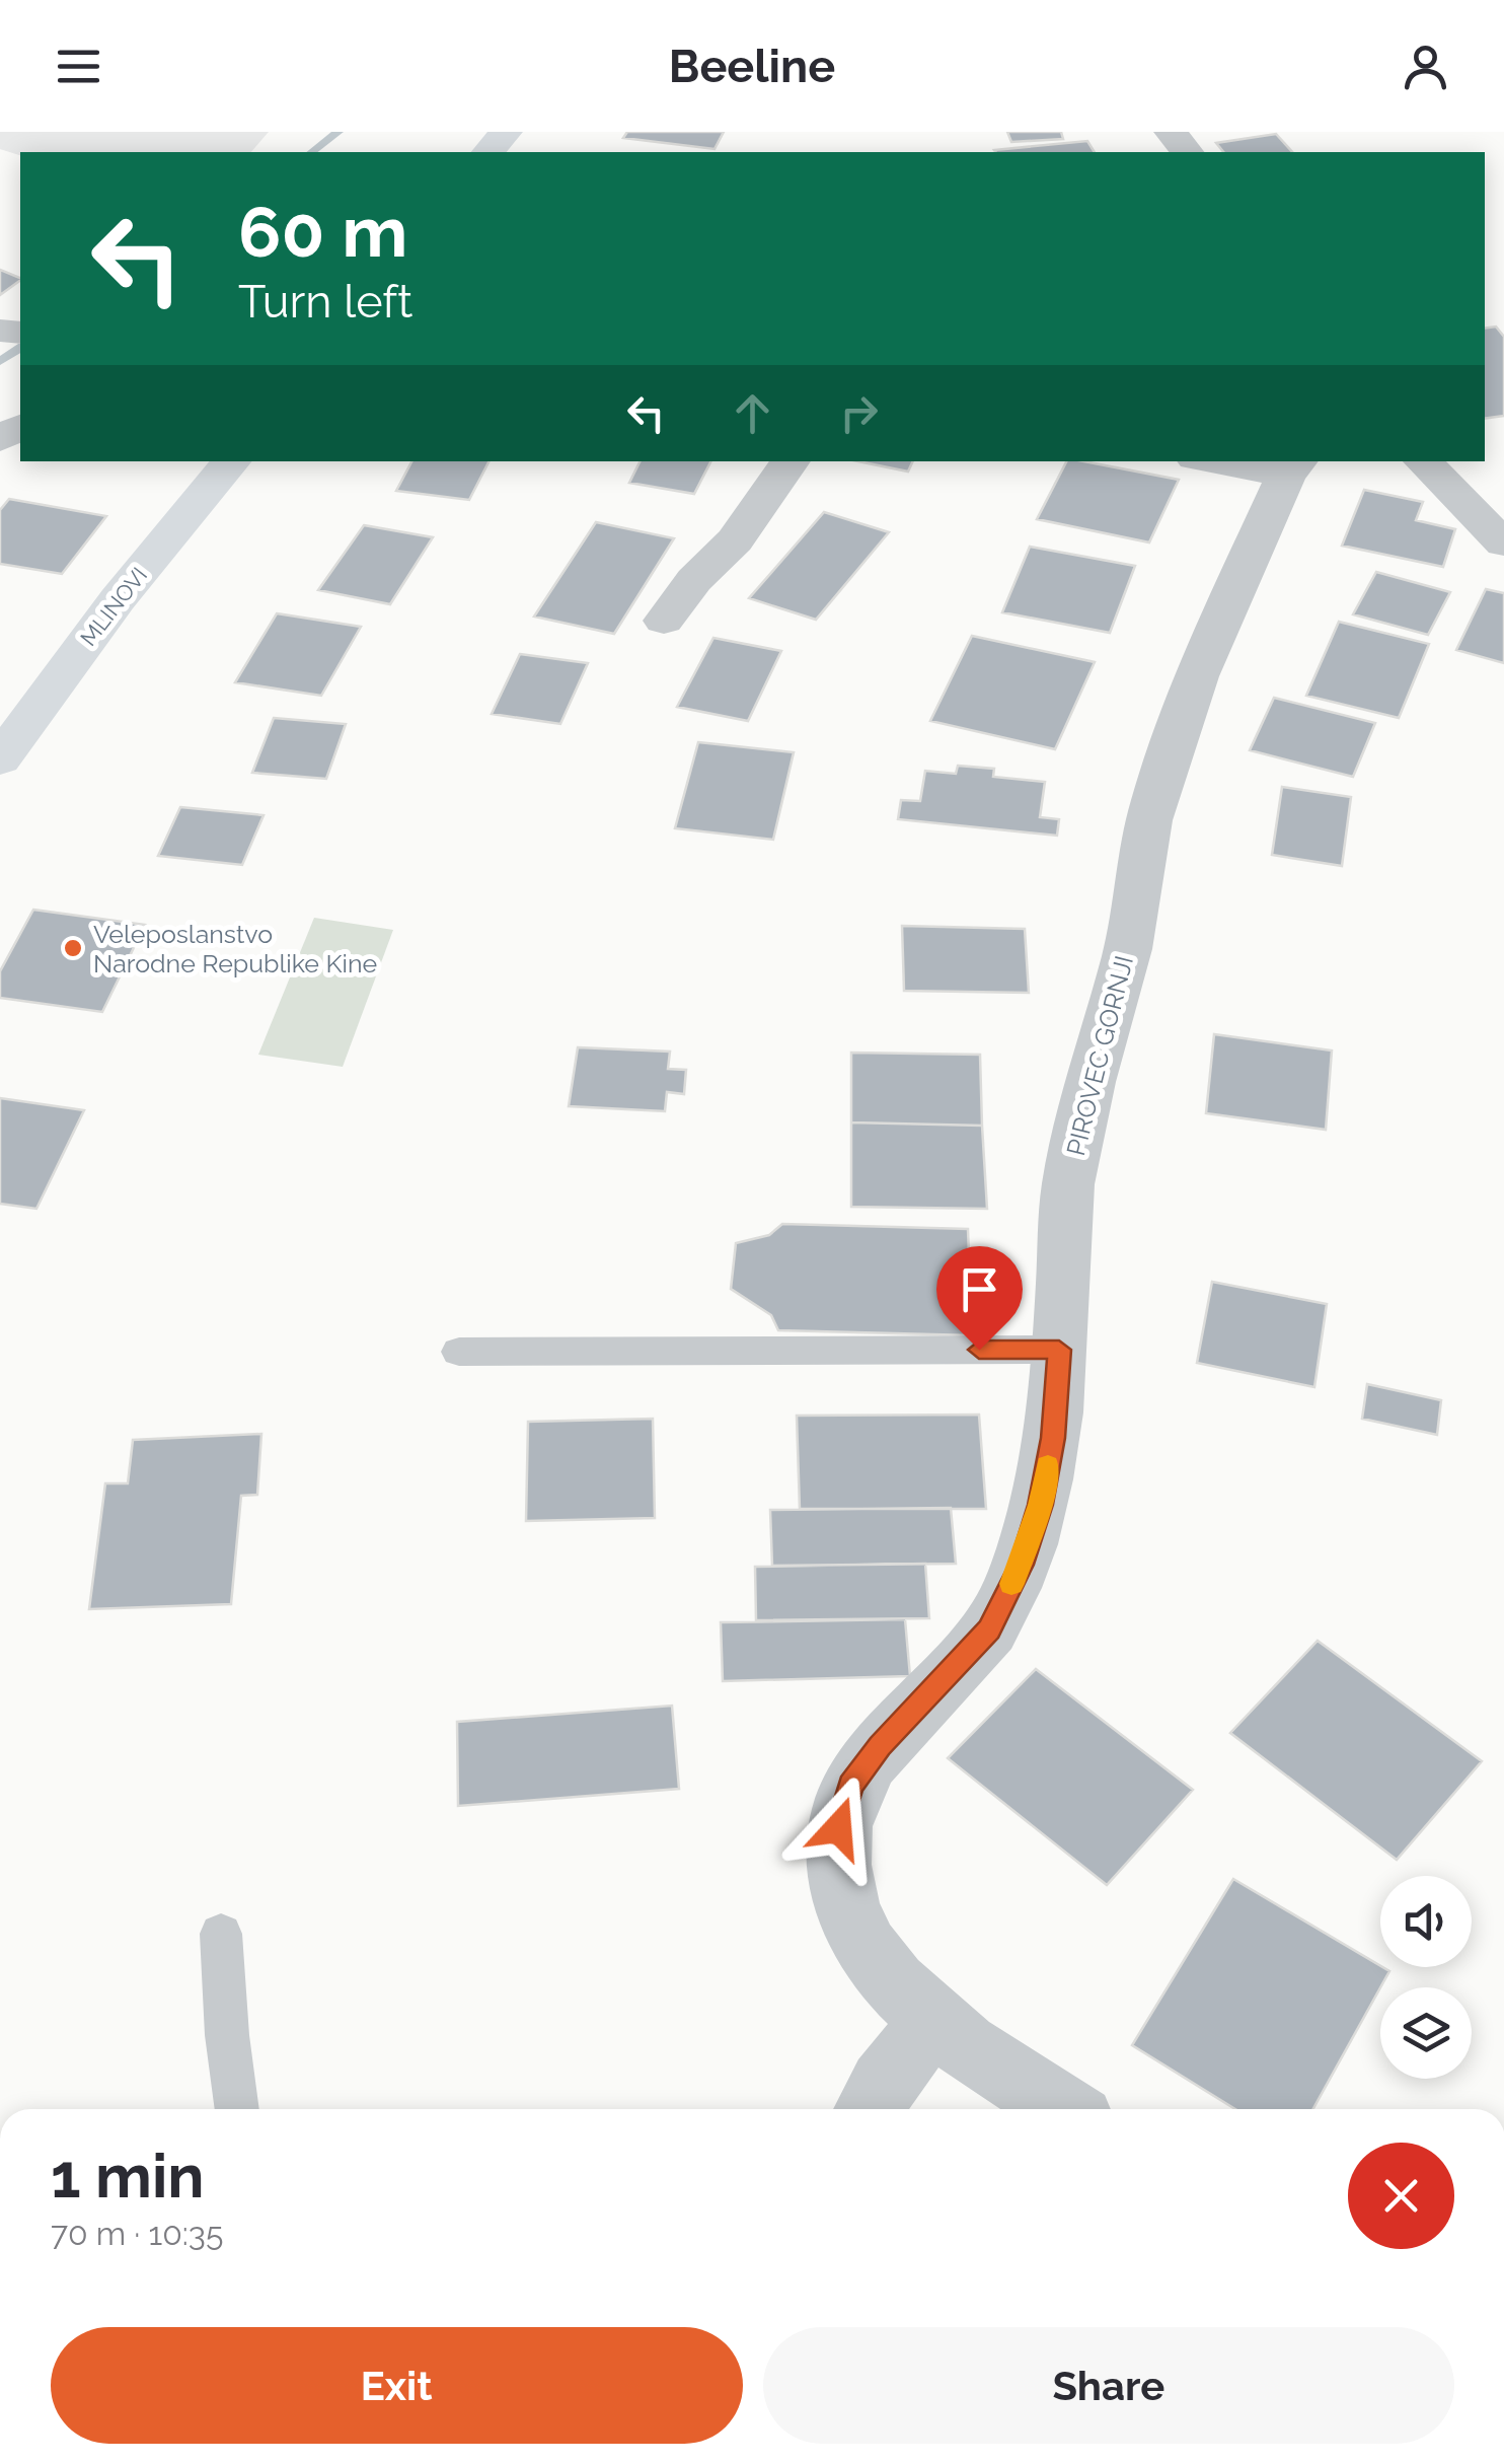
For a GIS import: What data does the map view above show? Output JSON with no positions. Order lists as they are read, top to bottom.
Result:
{
  "streets": {
    "main road": ["MLINOVI"],
    "street": ["PIROVEC GORNJI"]
  },
  "places": ["Veleposlanstvo Narodne Republike Kine"],
  "page": {
    "header": "Beeline",
    "turn": ["60 m", "Turn left"],
    "heading": ["1 min", "70 m · 10:35"],
    "buttons": ["Exit", "Share"]
  }
}
